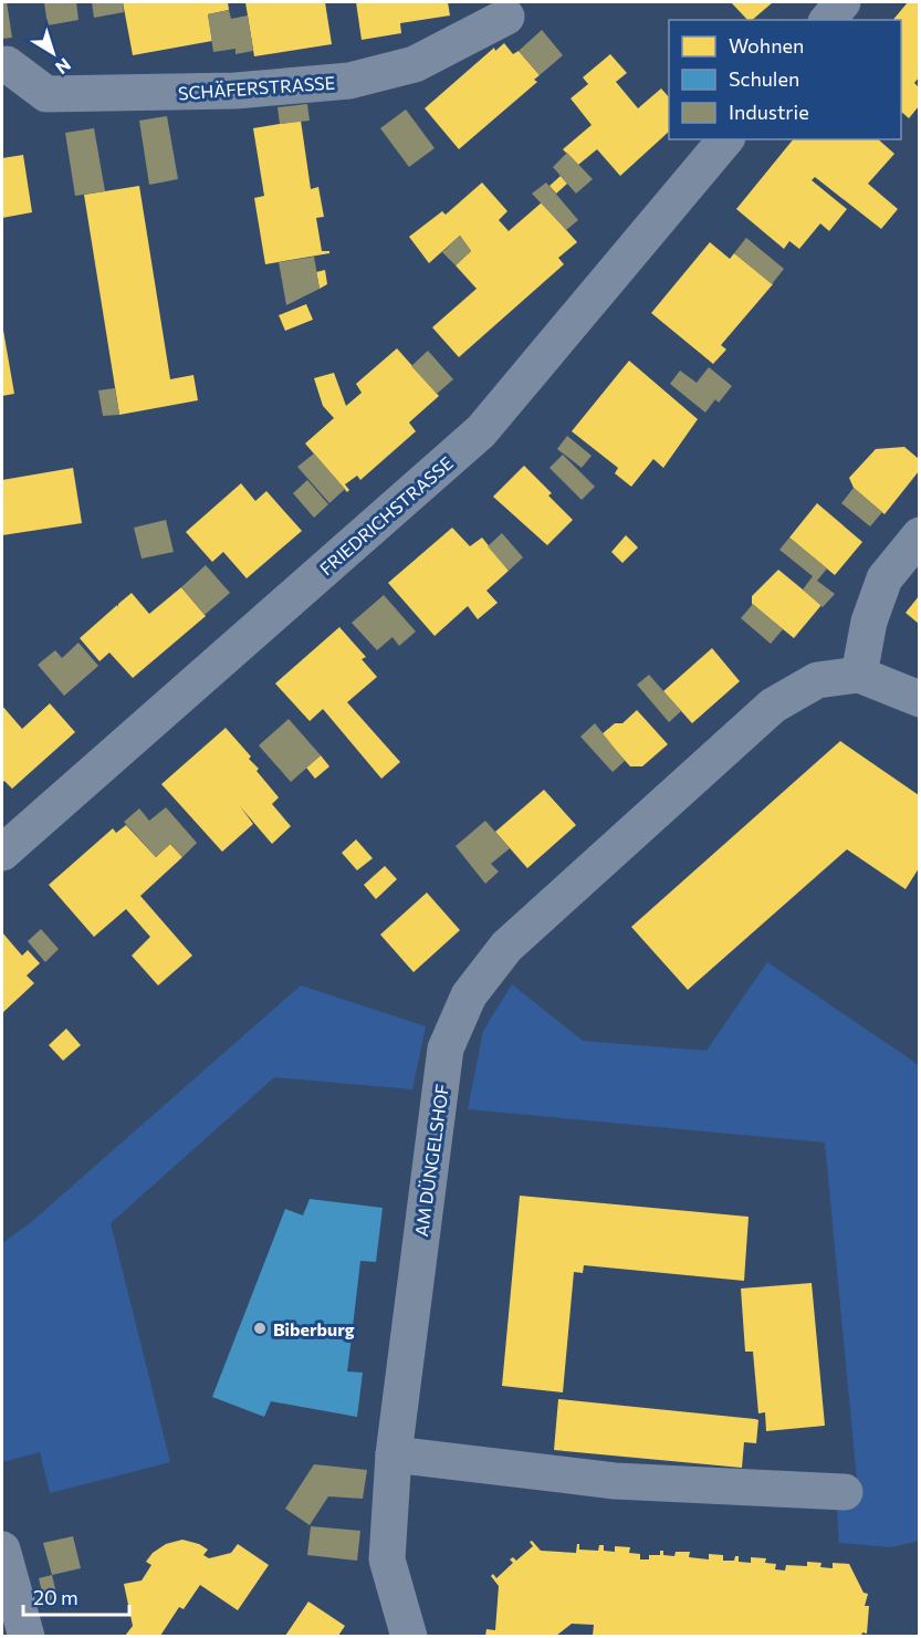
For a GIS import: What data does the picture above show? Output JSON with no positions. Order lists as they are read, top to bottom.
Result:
{
  "streets": {
    "street": ["SCHÄFERSTRASSE", "FRIEDRICHSTRASSE", "AM DÜNGELSHOF"]
  },
  "places": ["Biberburg"],
  "legend": ["Wohnen", "Schulen", "Industrie"],
  "scale_bar": "20 m",
  "north": "bottom right"
}
